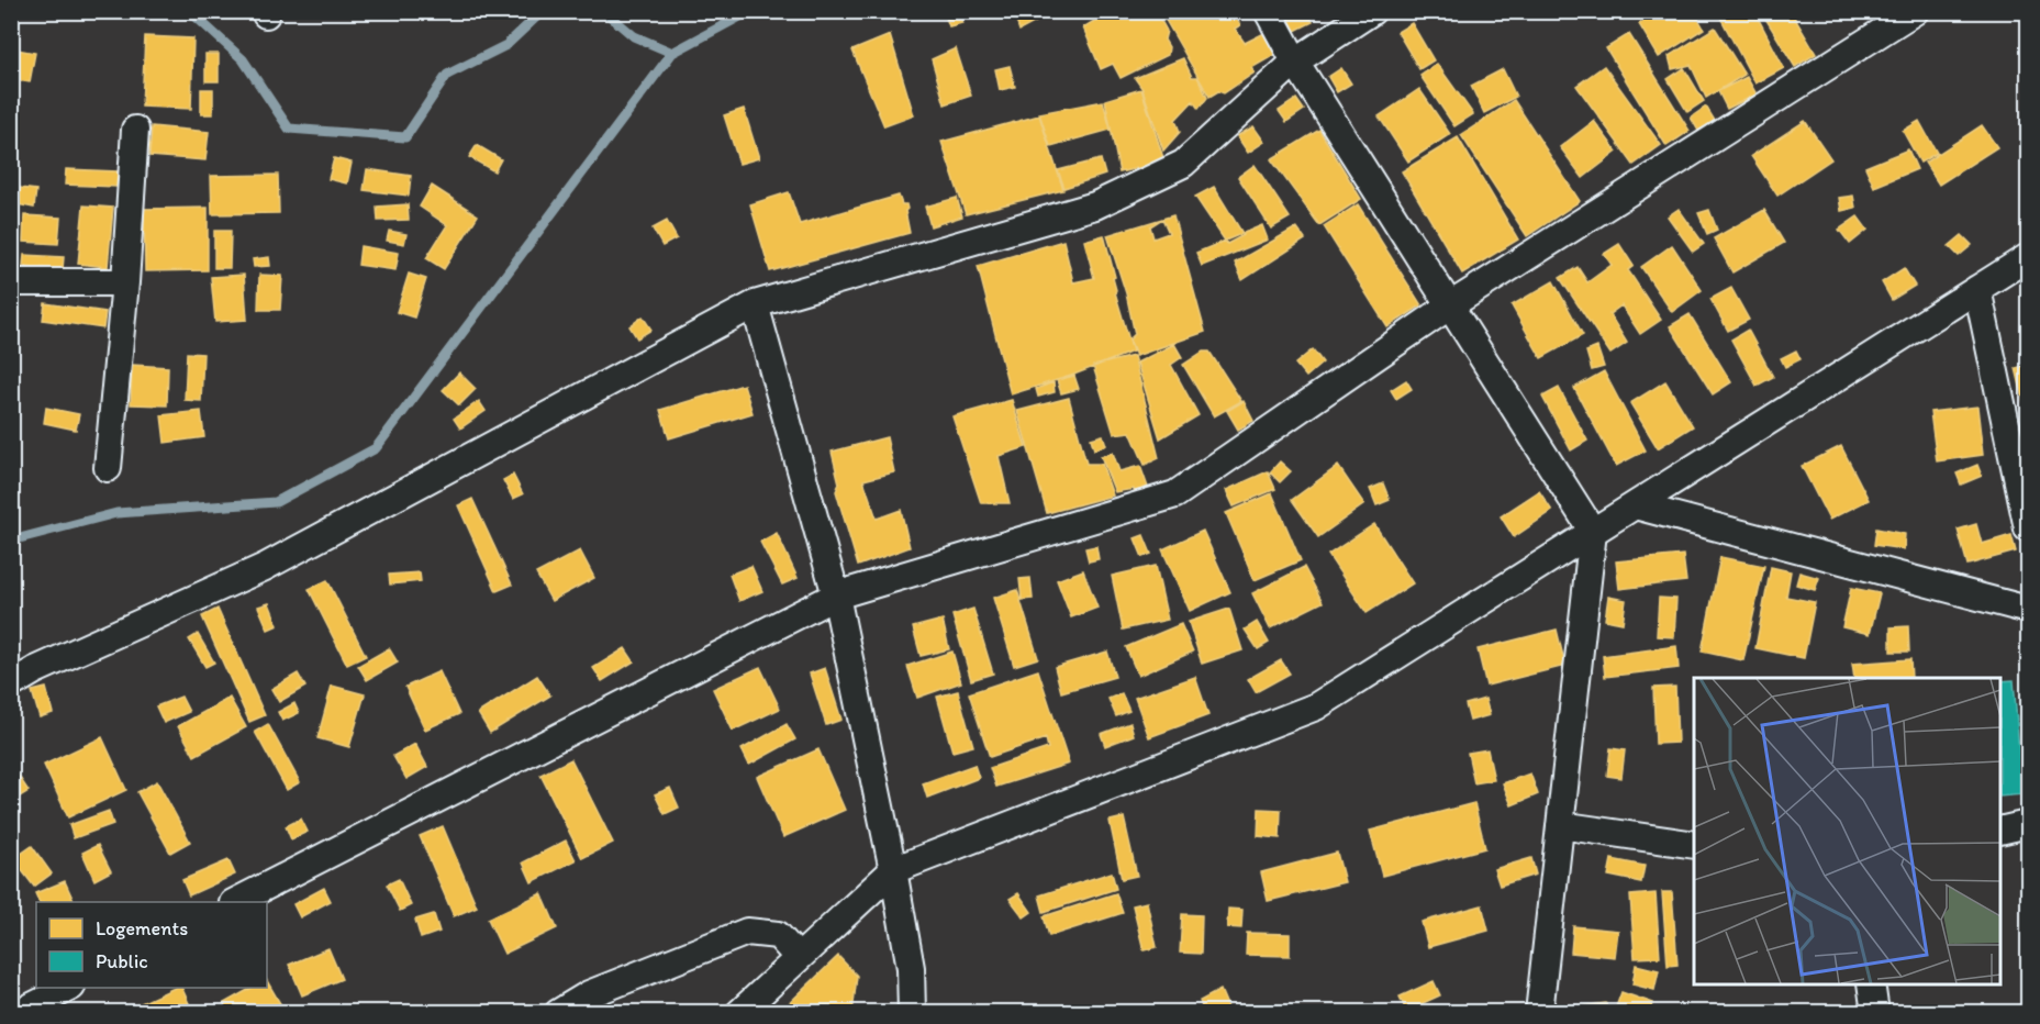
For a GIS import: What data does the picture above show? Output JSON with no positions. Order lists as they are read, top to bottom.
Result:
{
  "legend": ["Logements", "Public"]
}
